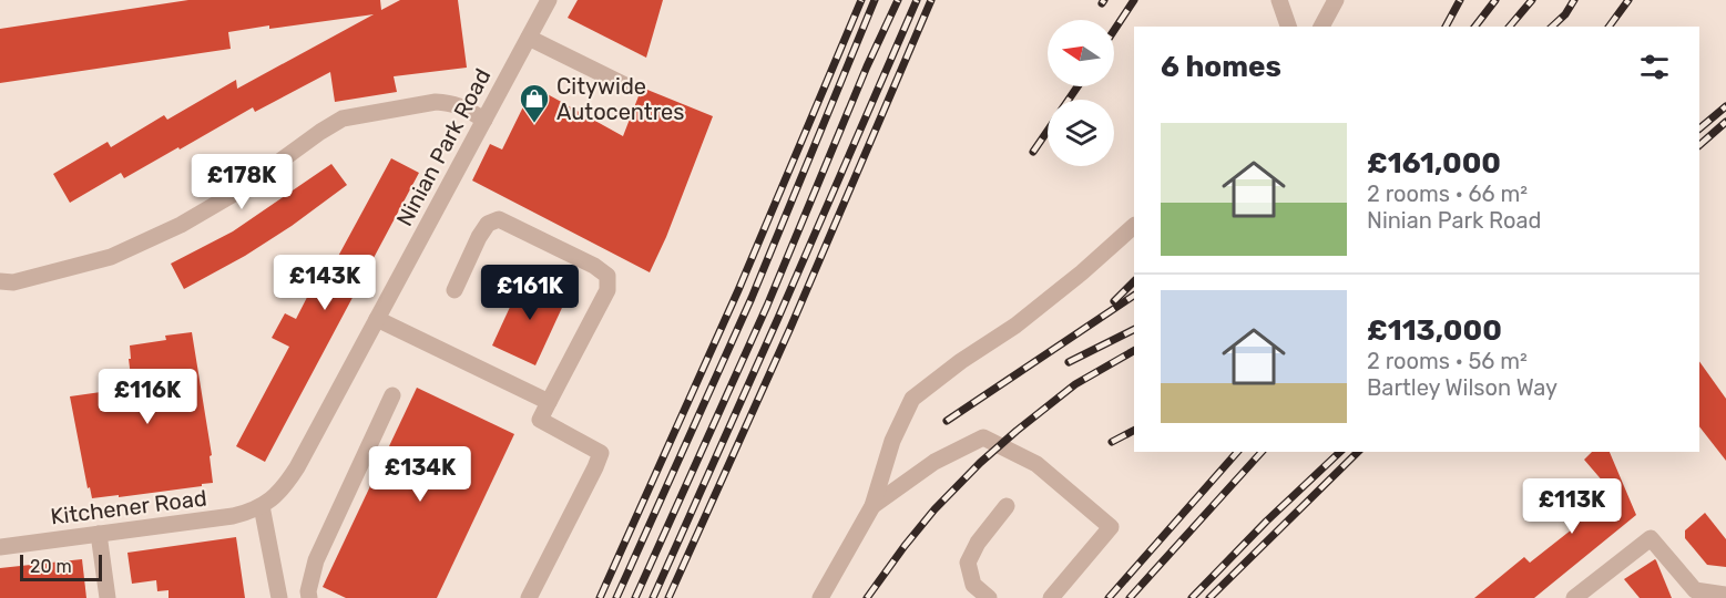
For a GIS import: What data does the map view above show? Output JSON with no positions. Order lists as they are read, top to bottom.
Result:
{
  "streets": {
    "street": ["Ninian Park Road", "Kitchener Road"]
  },
  "crossings": [
    ["Ninian Park Road", "Kitchener Road"]
  ],
  "places": {
    "shop": ["Citywide Autocentres"]
  },
  "scale_bar": "20 m",
  "north": "left",
  "page": {
    "heading": "6 homes",
    "list": [
      {
        "name": "£161,000",
        "note": "2 rooms · 66 m² · Ninian Park Road"
      },
      {
        "name": "£113,000",
        "note": "2 rooms · 56 m² · Bartley Wilson Way"
      }
    ],
    "price": [
      "£178K",
      "£143K",
      "£161K",
      "£116K",
      "£134K",
      "£113K"
    ],
    "scale": "20 m"
  }
}
